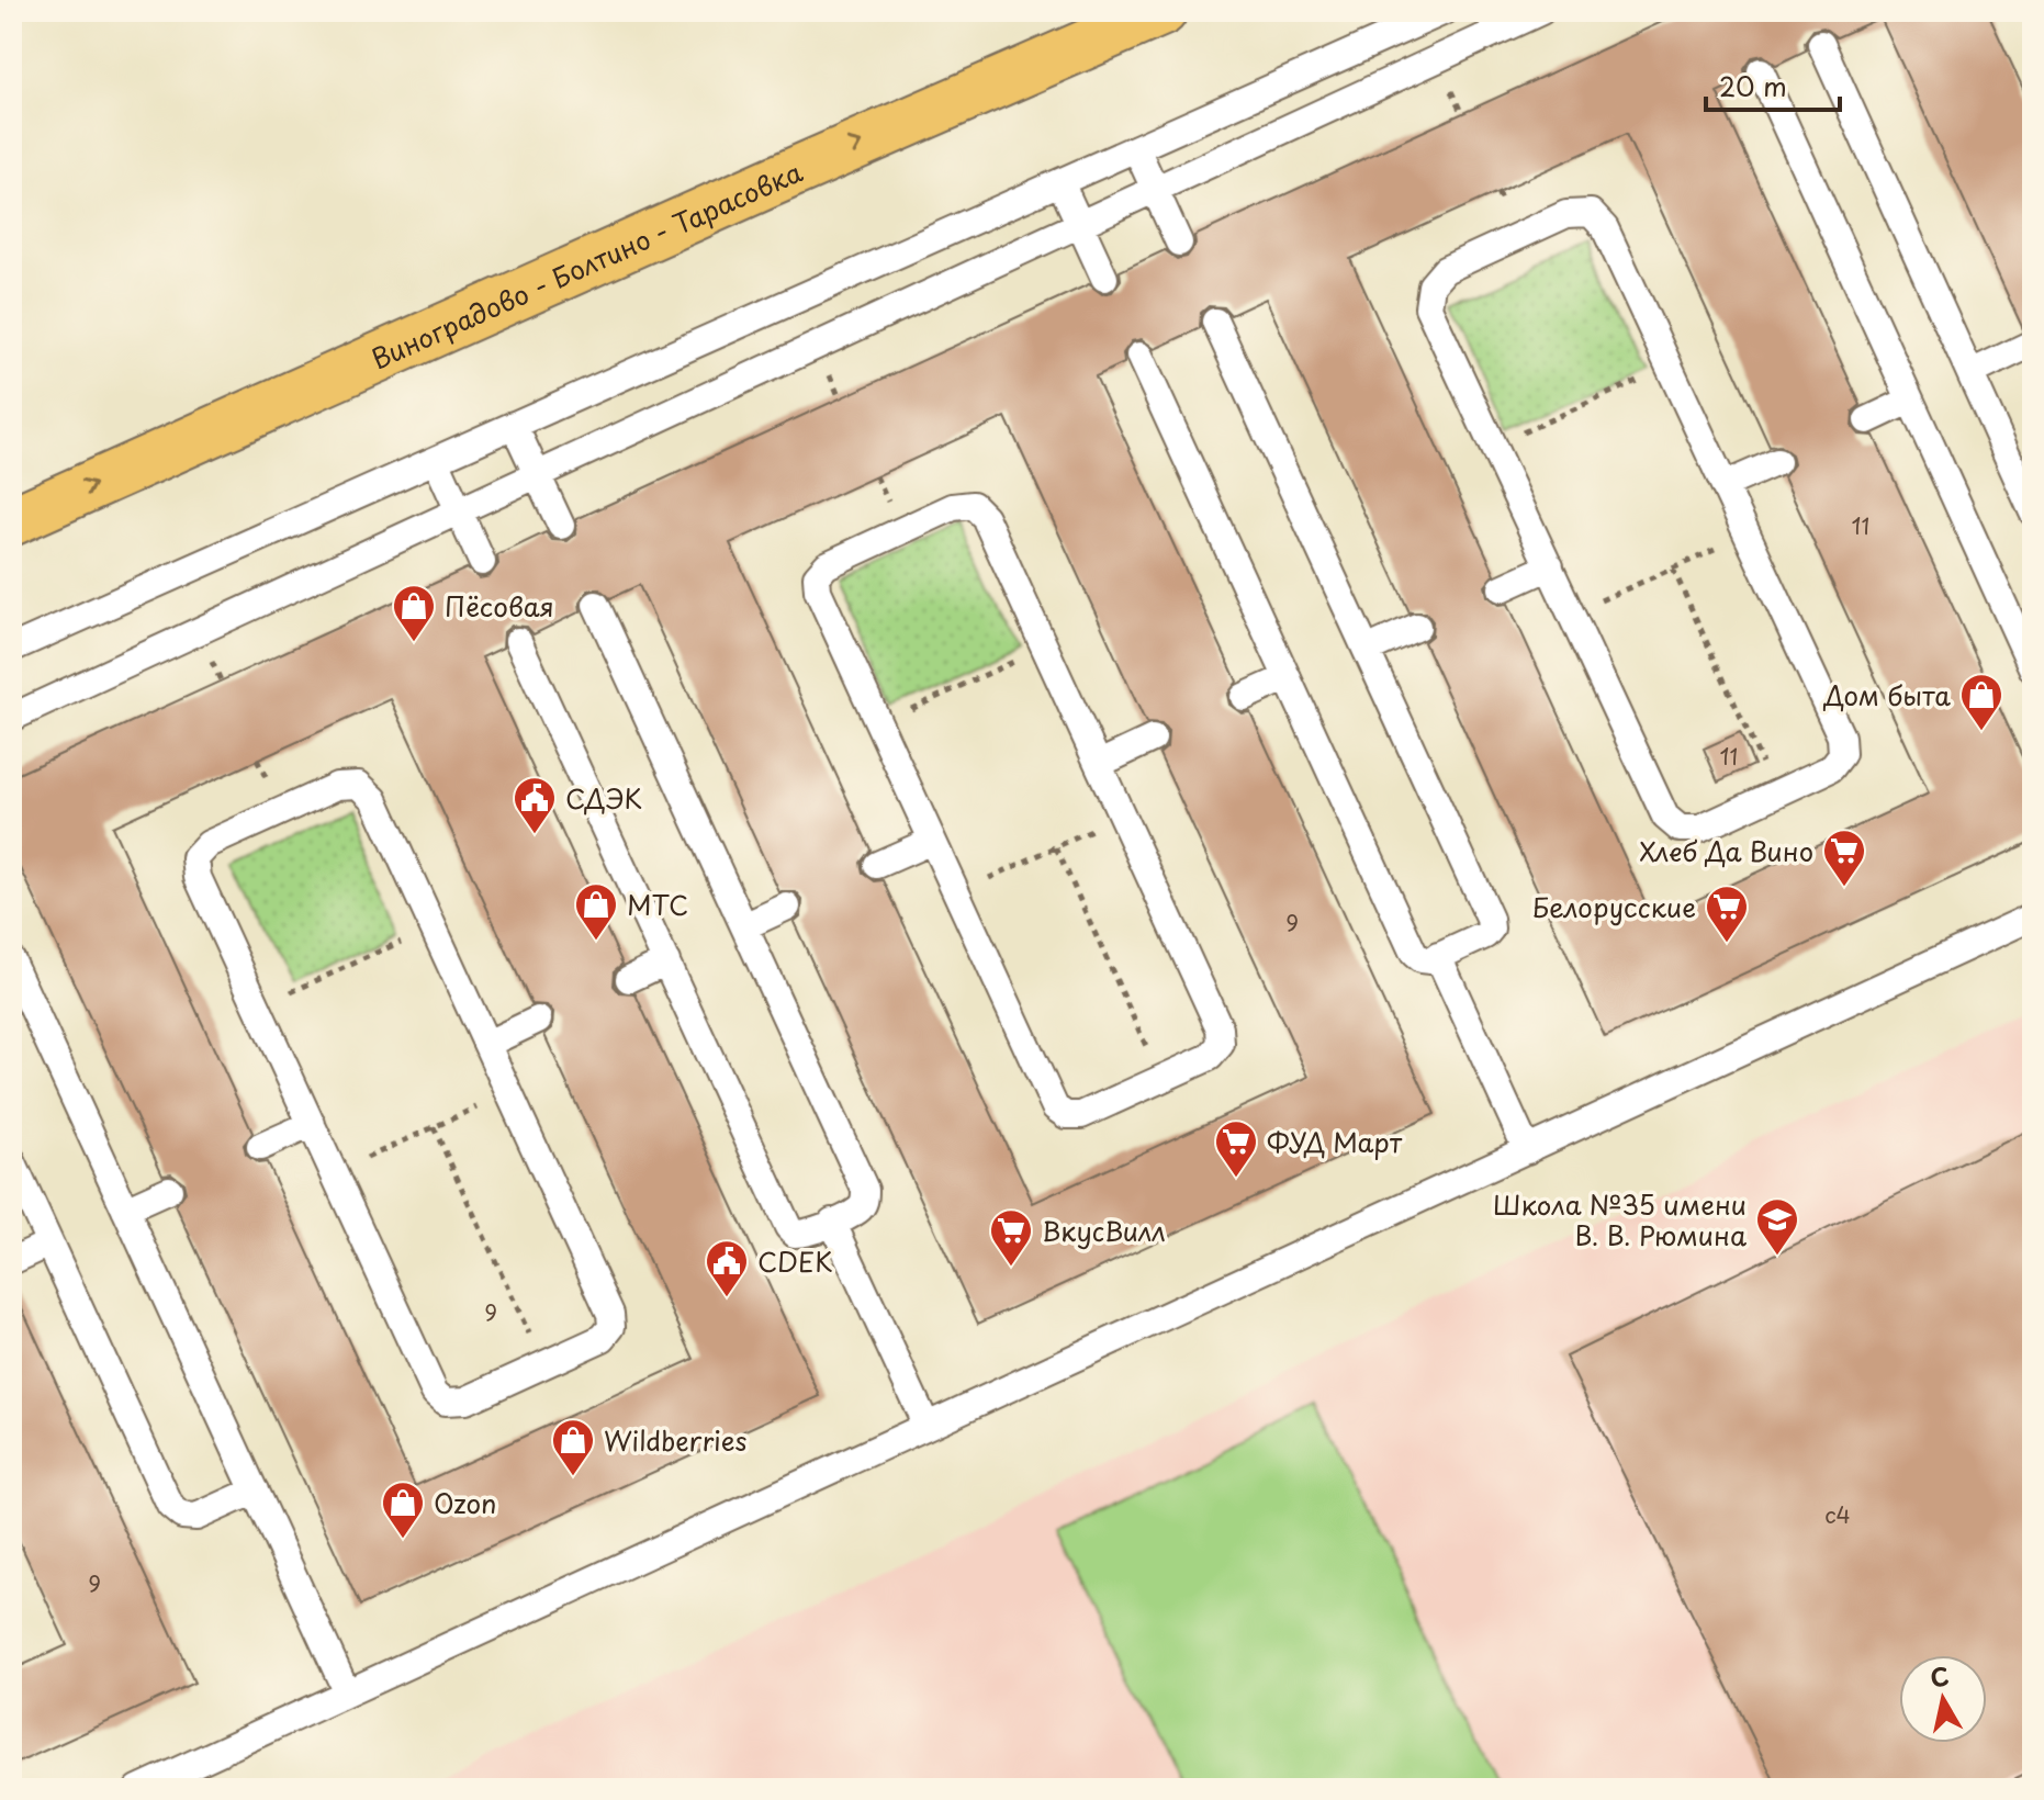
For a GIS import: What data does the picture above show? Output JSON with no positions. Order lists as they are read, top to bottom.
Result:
{
  "streets": {
    "main road": ["Виноградово - Болтино - Тарасовка"]
  },
  "one_way": ["Виноградово - Болтино - Тарасовка"],
  "places": {
    "shop": [
      "Пёсовая",
      "Дом быта",
      "МТС",
      "Wildberries",
      "Ozon"
    ],
    "public building": ["СДЭК", "CDEK"],
    "supermarket": [
      "Хлеб Да Вино",
      "Белорусские",
      "ФУД Март",
      "ВкусВилл"
    ],
    "school or university": ["Школа №35 имени В. В. Рюмина"]
  },
  "house_numbers": [
    "11",
    "11",
    "9",
    "9",
    "с4",
    "9"
  ],
  "scale_bar": "20 m",
  "north": "top"
}
